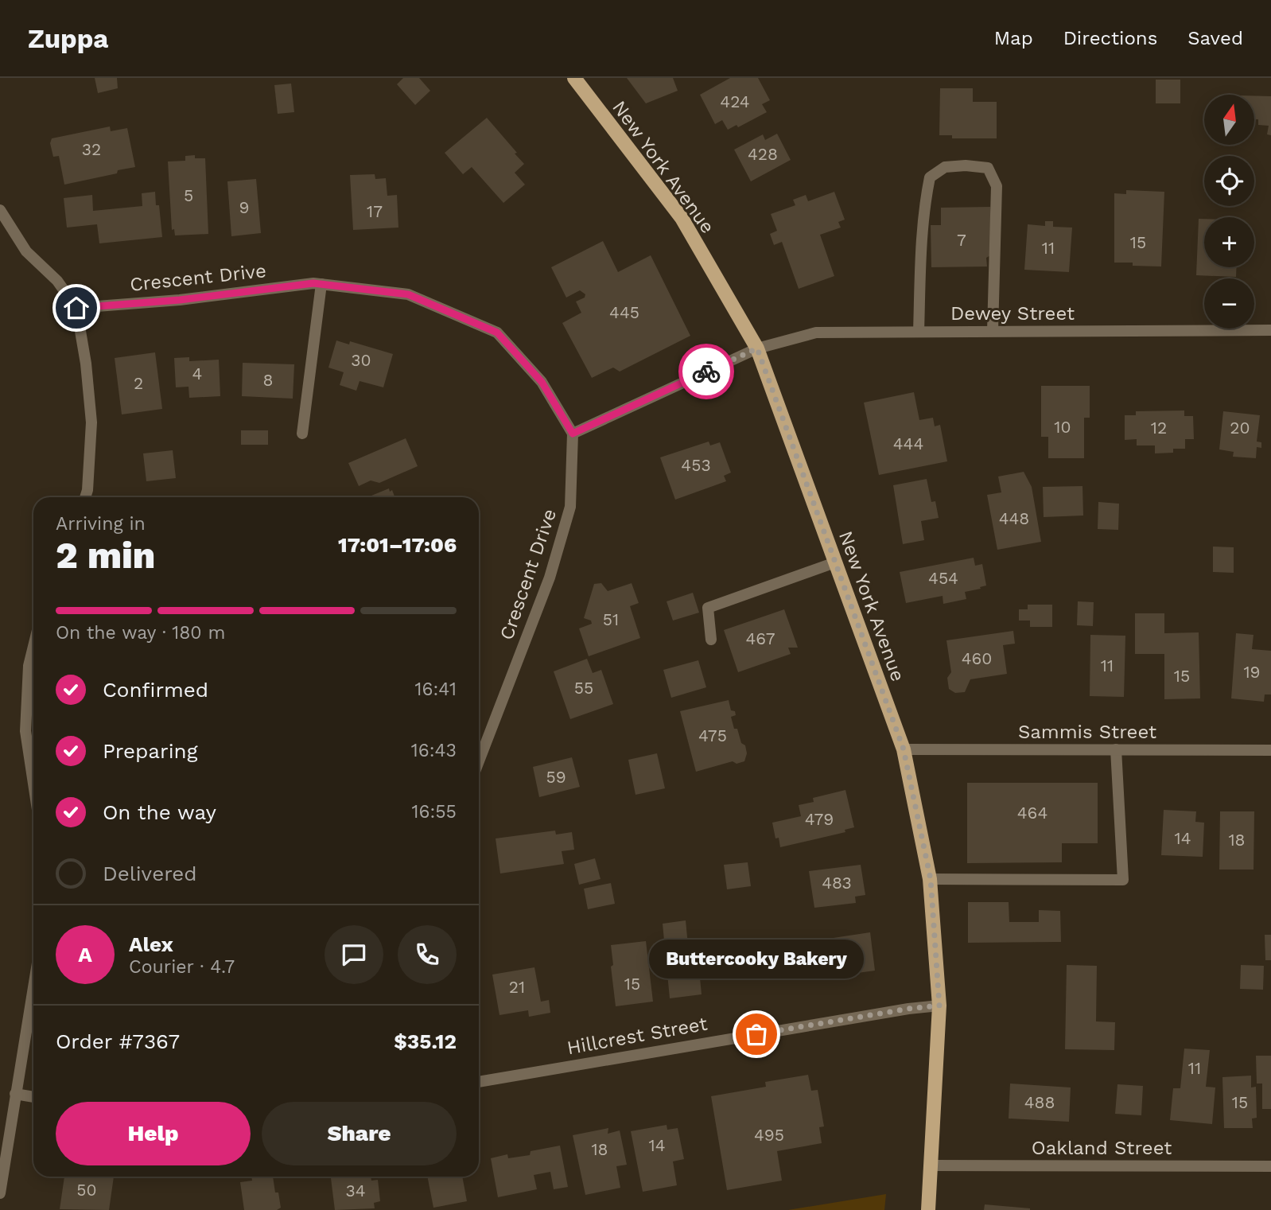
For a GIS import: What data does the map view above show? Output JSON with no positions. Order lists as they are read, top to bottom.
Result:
{
  "streets": {
    "main road": ["New York Avenue"],
    "street": [
      "Crescent Drive",
      "Dewey Street",
      "Sammis Street",
      "Hillcrest Street",
      "Oakland Street"
    ]
  },
  "crossings": [
    ["New York Avenue", "Dewey Street"],
    ["New York Avenue", "Sammis Street"],
    ["New York Avenue", "Hillcrest Street"],
    ["New York Avenue", "Oakland Street"],
    ["Crescent Drive", "Dewey Street"]
  ],
  "places": ["Buttercooky Bakery"],
  "house_numbers": [
    "424",
    "32",
    "428",
    "5",
    "9",
    "17",
    "7",
    "15",
    "11",
    "445",
    "30",
    "4",
    "8",
    "2",
    "10",
    "12",
    "20",
    "444",
    "453",
    "448",
    "454",
    "51",
    "467",
    "460",
    "11",
    "19",
    "15",
    "55",
    "475",
    "59",
    "464",
    "479",
    "14",
    "18",
    "483",
    "15",
    "21",
    "11",
    "488",
    "15",
    "495",
    "14",
    "18",
    "50",
    "34"
  ],
  "north": "top",
  "page": {
    "header": "Zuppa",
    "nav": ["Map", "Directions", "Saved"],
    "map_buttons": ["+", "−"],
    "heading": ["2 min", "Arriving in", "17:01–17:06"],
    "panel": [
      "Alex",
      "Courier · 4.7",
      "Order #7367",
      "$35.12"
    ],
    "bar": "On the way · 180 m",
    "list": [
      ["Confirmed", "16:41"],
      ["Preparing", "16:43"],
      ["On the way", "16:55"],
      "Delivered"
    ],
    "round": "A",
    "bubble": "Buttercooky Bakery",
    "buttons": ["Help", "Share"]
  }
}
